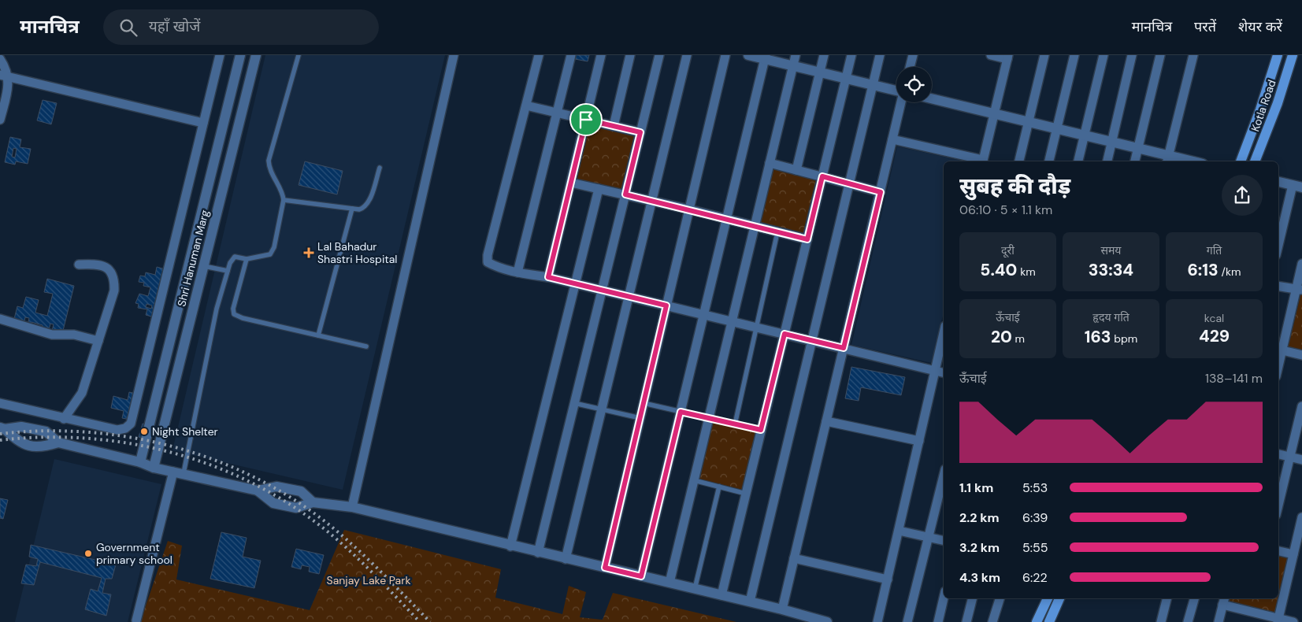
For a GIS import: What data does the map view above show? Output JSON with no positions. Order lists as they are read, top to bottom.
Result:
{
  "streets": {
    "main road": ["Kotla Road"],
    "street": ["Shri Hanuman Marg"]
  },
  "parks": ["Sanjay Lake Park"],
  "places": {
    "health": ["Lal Bahadur Shastri Hospital"],
    "other": ["Night Shelter", "Government primary school"]
  },
  "page": {
    "header": "मानचित्र",
    "search": "यहाँ खोजें",
    "nav": ["मानचित्र", "परतें", "शेयर करें"],
    "heading": ["सुबह की दौड़", "06:10 · 5 × 1.1 km"],
    "stats": [
      ["दूरी", "5.40 km"],
      ["समय", "33:34"],
      ["गति", "6:13 /km"],
      ["ऊँचाई", "20 m"],
      ["हृदय गति", "163 bpm"],
      ["kcal", "429"]
    ],
    "chart": ["ऊँचाई", "138–141 m"],
    "list": [
      {
        "name": "1.1 km",
        "note": "5:53"
      },
      {
        "name": "2.2 km",
        "note": "6:39"
      },
      {
        "name": "3.2 km",
        "note": "5:55"
      },
      {
        "name": "4.3 km",
        "note": "6:22"
      }
    ]
  }
}
